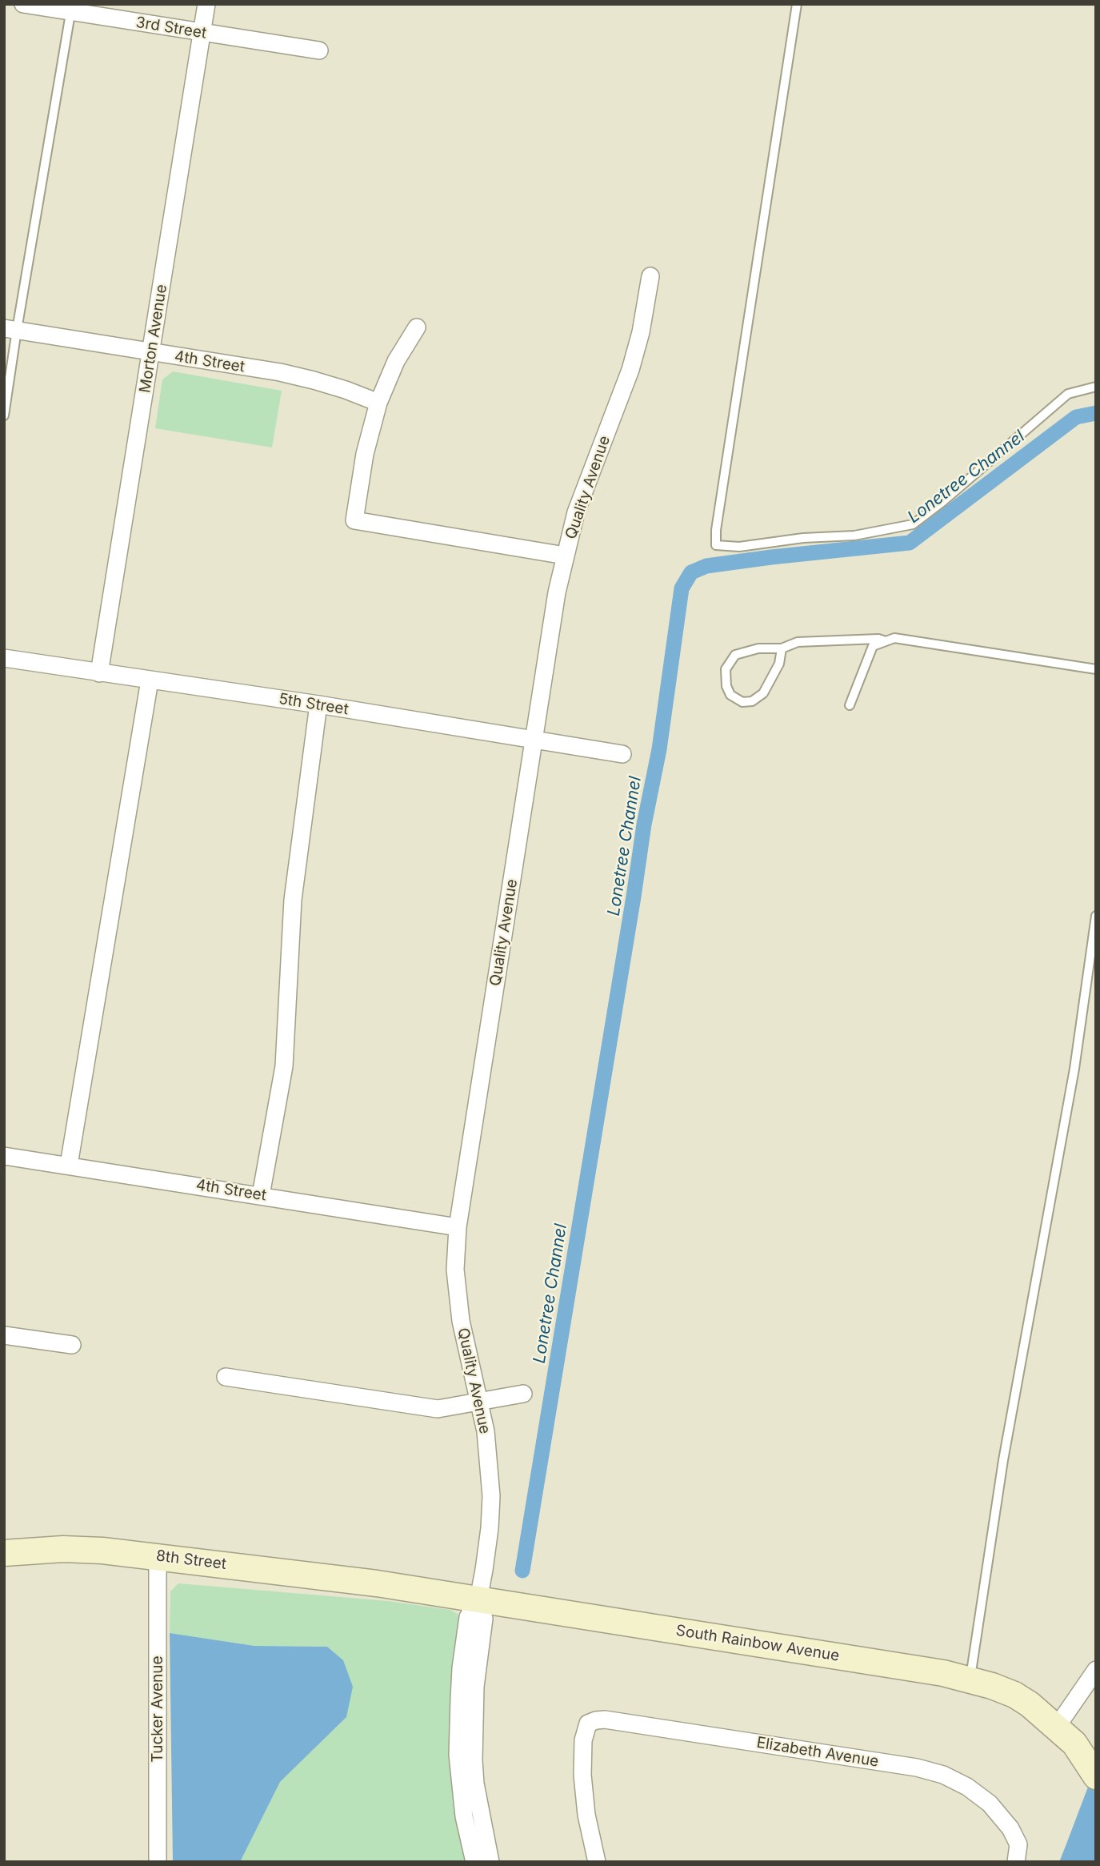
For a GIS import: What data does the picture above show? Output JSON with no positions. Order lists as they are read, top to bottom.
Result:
{
  "streets": {
    "street": [
      "3rd Street",
      "Morton Avenue",
      "4th Street",
      "Quality Avenue",
      "5th Street",
      "8th Street",
      "South Rainbow Avenue",
      "Tucker Avenue",
      "Elizabeth Avenue"
    ]
  },
  "crossings": [
    ["3rd Street", "Morton Avenue"],
    ["Morton Avenue", "4th Street"],
    ["Morton Avenue", "5th Street"],
    ["4th Street", "Quality Avenue"],
    ["Quality Avenue", "5th Street"],
    ["Quality Avenue", "South Rainbow Avenue"],
    ["8th Street", "South Rainbow Avenue"],
    ["8th Street", "Tucker Avenue"]
  ],
  "water": ["Lonetree Channel"]
}
